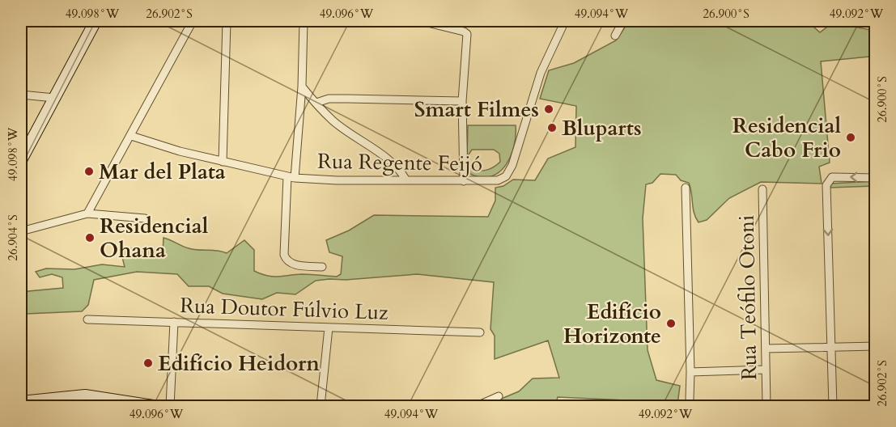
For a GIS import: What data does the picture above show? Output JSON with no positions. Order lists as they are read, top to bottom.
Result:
{
  "streets": {
    "street": ["Rua Regente Feijó", "Rua Teófilo Otoni", "Rua Doutor Fúlvio Luz"]
  },
  "places": [
    "Smart Filmes",
    "Bluparts",
    "Residencial Cabo Frio",
    "Mar del Plata",
    "Residencial Ohana",
    "Edifício Horizonte",
    "Edifício Heidorn"
  ],
  "coordinates": [
    "49.098°W",
    "26.902°S",
    "49.096°W",
    "49.094°W",
    "26.900°S",
    "49.092°W",
    "26.904°S"
  ]
}
